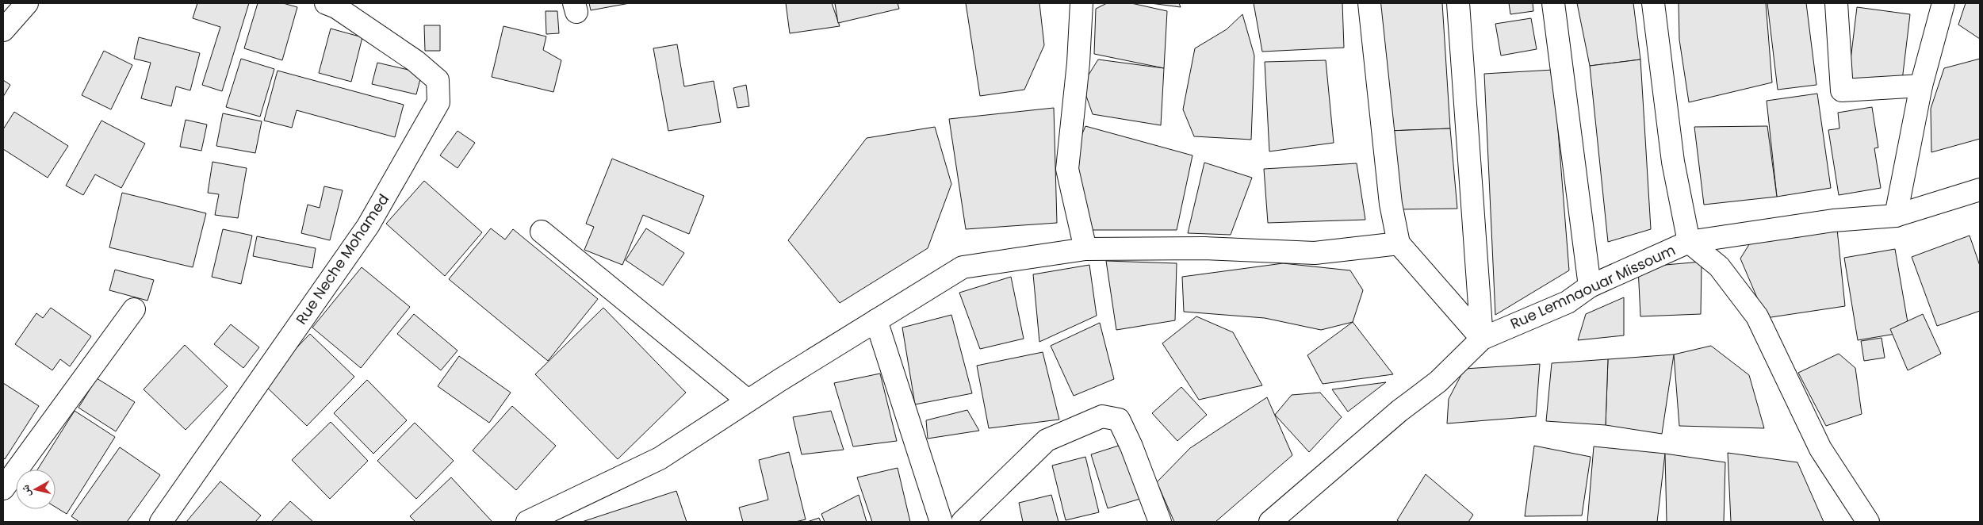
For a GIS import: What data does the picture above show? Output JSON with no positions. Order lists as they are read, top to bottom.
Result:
{
  "streets": {
    "street": ["Rue Neche Mohamed", "Rue Lemnaouar Missoum"]
  },
  "north": "left"
}
